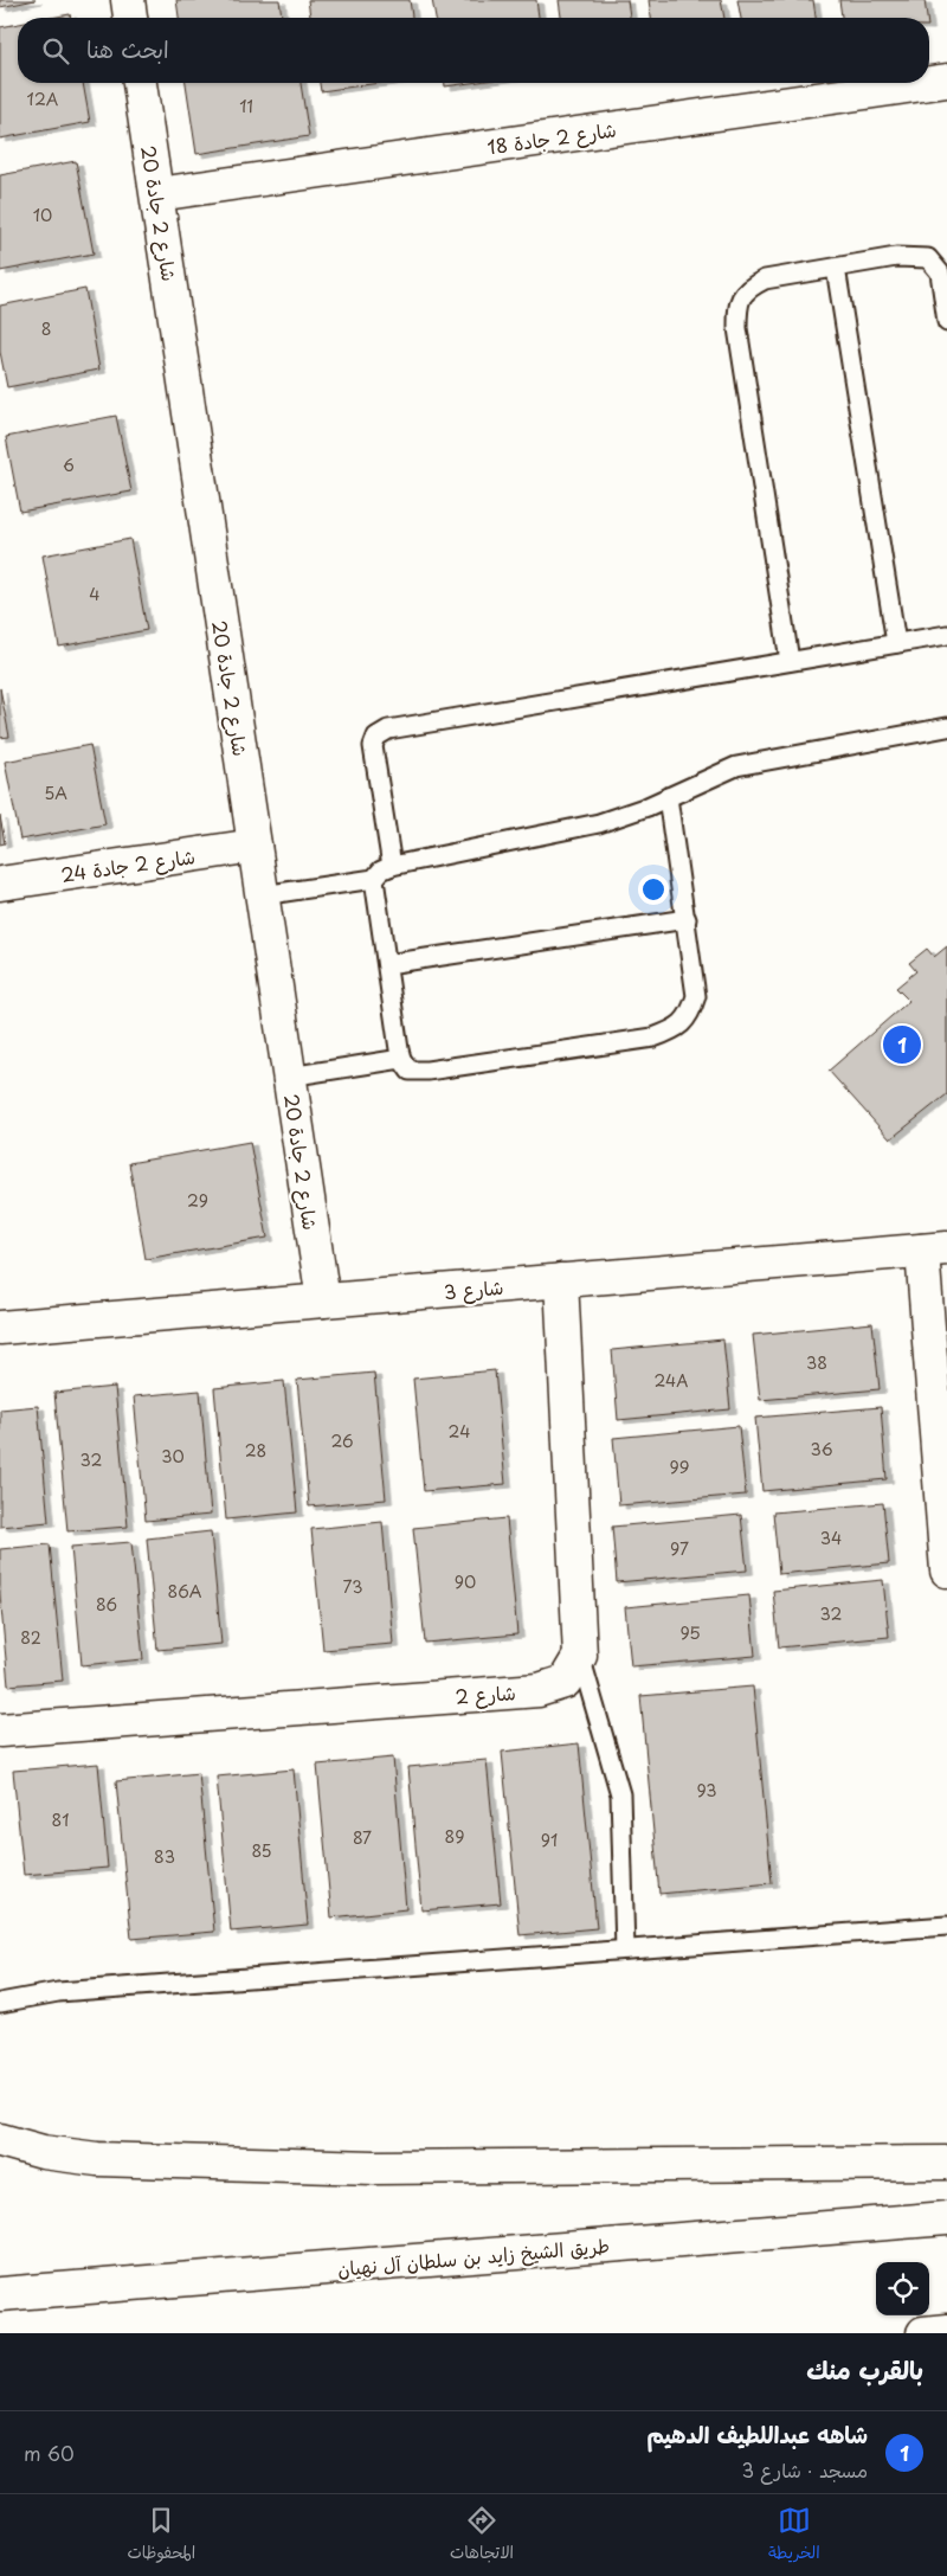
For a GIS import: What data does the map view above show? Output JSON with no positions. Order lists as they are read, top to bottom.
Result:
{
  "streets": {
    "main road": [
      "شارع 2 جادة 18",
      "شارع 2 جادة 20",
      "شارع 2 جادة 24",
      "شارع 3",
      "شارع 2",
      "طريق الشيخ زايد بن سلطان آل نهيان"
    ]
  },
  "crossings": [
    ["شارع 2 جادة 18", "شارع 2 جادة 20"],
    ["شارع 2 جادة 20", "شارع 2 جادة 24"],
    ["شارع 2 جادة 20", "شارع 3"]
  ],
  "house_numbers": [
    "12A",
    "11",
    "10",
    "8",
    "6",
    "4",
    "5A",
    "29",
    "38",
    "24A",
    "24",
    "26",
    "36",
    "28",
    "30",
    "32",
    "99",
    "34",
    "97",
    "90",
    "73",
    "86A",
    "86",
    "32",
    "95",
    "82",
    "93",
    "81",
    "89",
    "87",
    "91",
    "85",
    "83"
  ],
  "page": {
    "search": "ابحث هنا",
    "pins": "1",
    "heading": "بالقرب منك",
    "list": [
      {
        "mark": "1",
        "name": "شاهه عبداللطيف الدهيم",
        "note": "مسجد · شارع 3",
        "value": "60 m"
      }
    ],
    "nav": ["الخريطة", "الاتجاهات", "المحفوظات"]
  }
}
